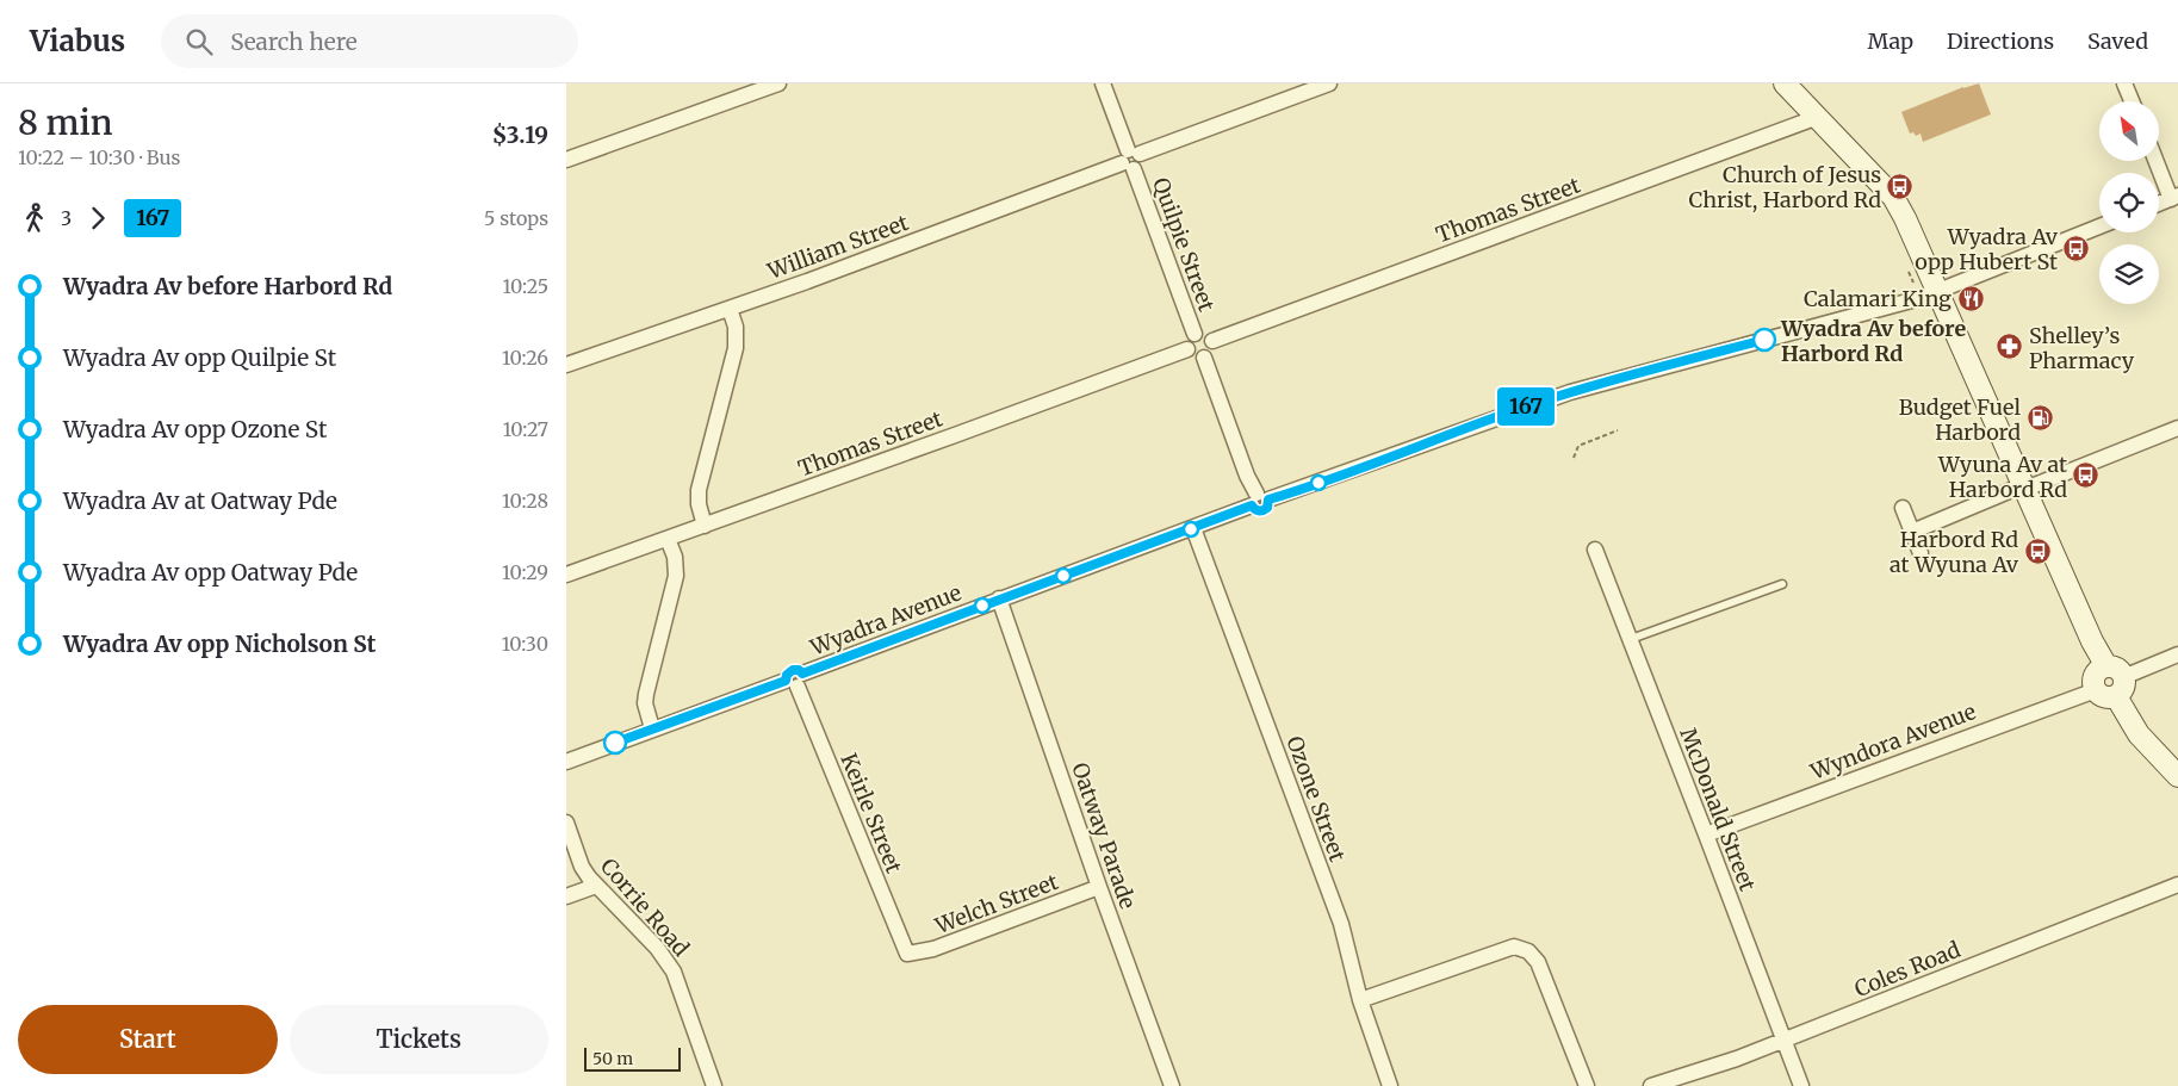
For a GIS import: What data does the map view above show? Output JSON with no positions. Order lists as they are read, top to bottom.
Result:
{
  "streets": {
    "street": [
      "Thomas Street",
      "Quilpie Street",
      "William Street",
      "Wyadra Avenue",
      "Wyndora Avenue",
      "Ozone Street",
      "McDonald Street",
      "Keirle Street",
      "Oatway Parade",
      "Welch Street",
      "Corrie Road",
      "Coles Road"
    ]
  },
  "crossings": [
    ["Thomas Street", "Quilpie Street"],
    ["Quilpie Street", "William Street"],
    ["Wyadra Avenue", "Ozone Street"],
    ["Wyadra Avenue", "Keirle Street"],
    ["Wyadra Avenue", "Oatway Parade"],
    ["Wyndora Avenue", "McDonald Street"],
    ["McDonald Street", "Coles Road"],
    ["Keirle Street", "Welch Street"],
    ["Oatway Parade", "Welch Street"]
  ],
  "places": {
    "bus stop": [
      "Church of Jesus Christ, Harbord Rd",
      "Wyadra Av opp Hubert St",
      "Wyuna Av at Harbord Rd",
      "Harbord Rd at Wyuna Av"
    ],
    "restaurant": ["Calamari King"],
    "other": ["Wyadra Av before Harbord Rd"],
    "pharmacy": ["Shelley’s Pharmacy"],
    "fuel station": ["Budget Fuel Harbord"]
  },
  "lines": ["bus line 167"],
  "scale_bar": "50 m",
  "north": "top left",
  "page": {
    "header": "Viabus",
    "search": "Search here",
    "nav": ["Map", "Directions", "Saved"],
    "heading": ["8 min", "10:22 – 10:30 · Bus", "$3.19"],
    "on_map": "167",
    "legs": ["3", "167", "5 stops"],
    "list": [
      {
        "name": "Wyadra Av before Harbord Rd",
        "value": "10:25"
      },
      {
        "name": "Wyadra Av opp Quilpie St",
        "value": "10:26"
      },
      {
        "name": "Wyadra Av opp Ozone St",
        "value": "10:27"
      },
      {
        "name": "Wyadra Av at Oatway Pde",
        "value": "10:28"
      },
      {
        "name": "Wyadra Av opp Oatway Pde",
        "value": "10:29"
      },
      {
        "name": "Wyadra Av opp Nicholson St",
        "value": "10:30"
      }
    ],
    "buttons": ["Start", "Tickets"],
    "scale": "50 m"
  }
}
